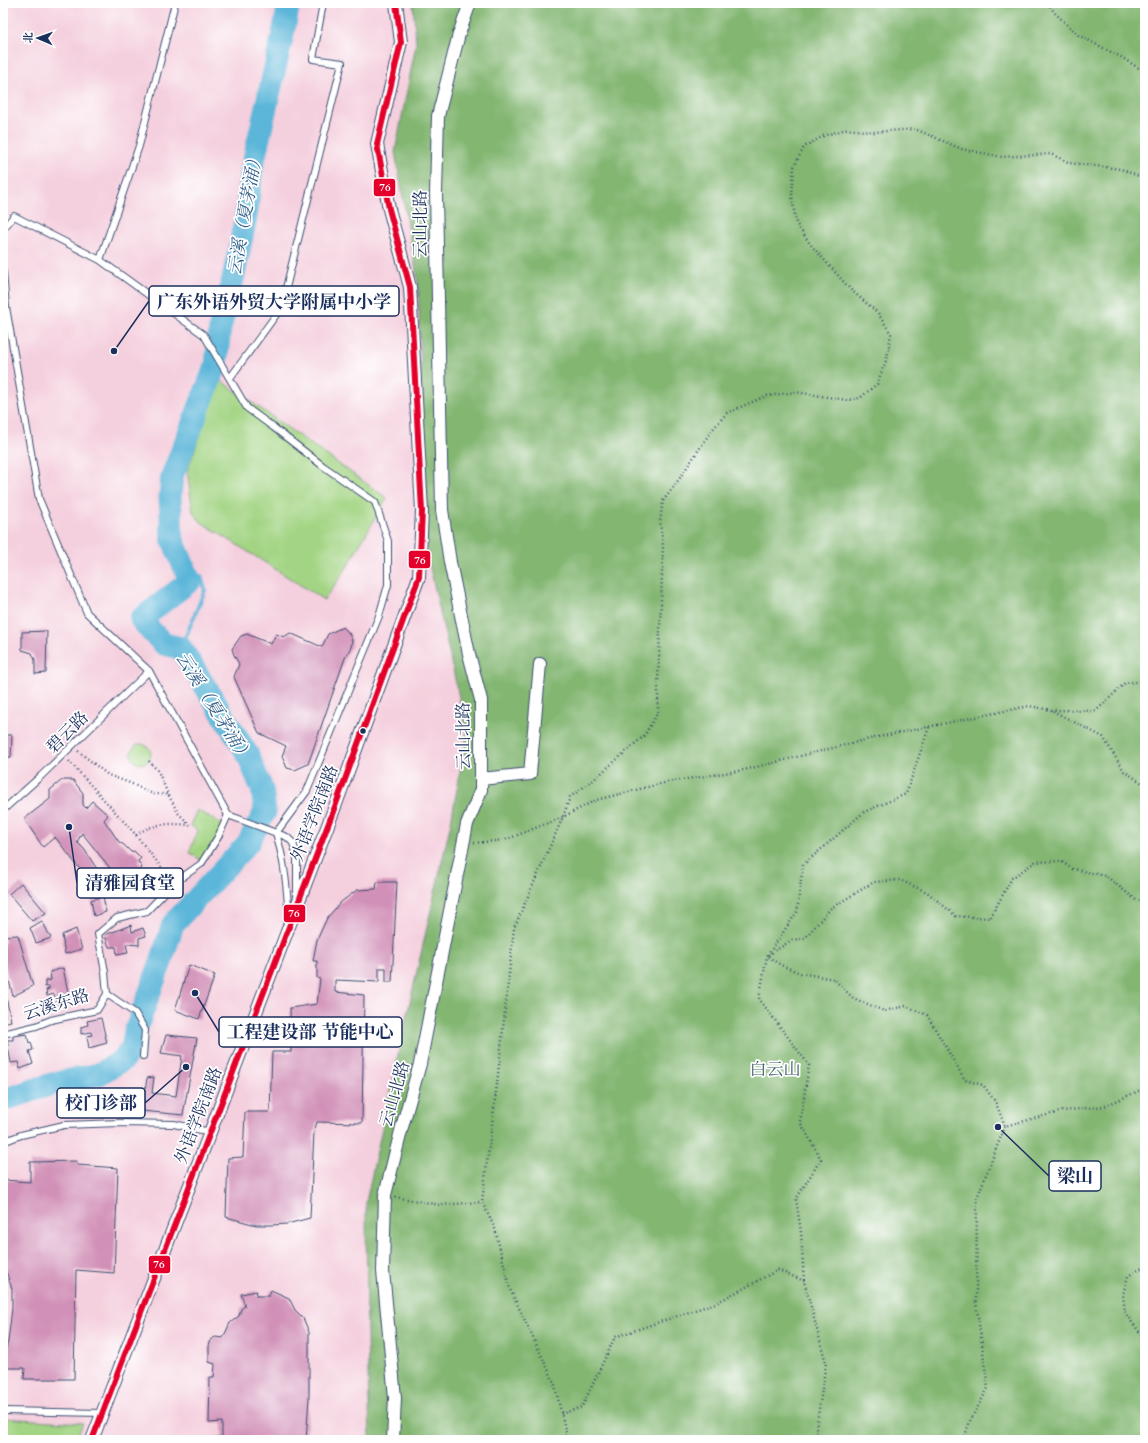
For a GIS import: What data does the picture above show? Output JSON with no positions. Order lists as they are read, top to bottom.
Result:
{
  "streets": {
    "street": ["云山北路", "外语学院南路"],
    "lane": ["碧云路", "云溪东路"]
  },
  "water": ["云溪（夏茅涌）"],
  "parks": ["白云山"],
  "places": [
    "广东外语外贸大学附属中小学",
    "清雅园食堂",
    "工程建设部 节能中心",
    "校门诊部",
    "梁山"
  ],
  "lines": ["transit line 76"],
  "north": "left"
}
